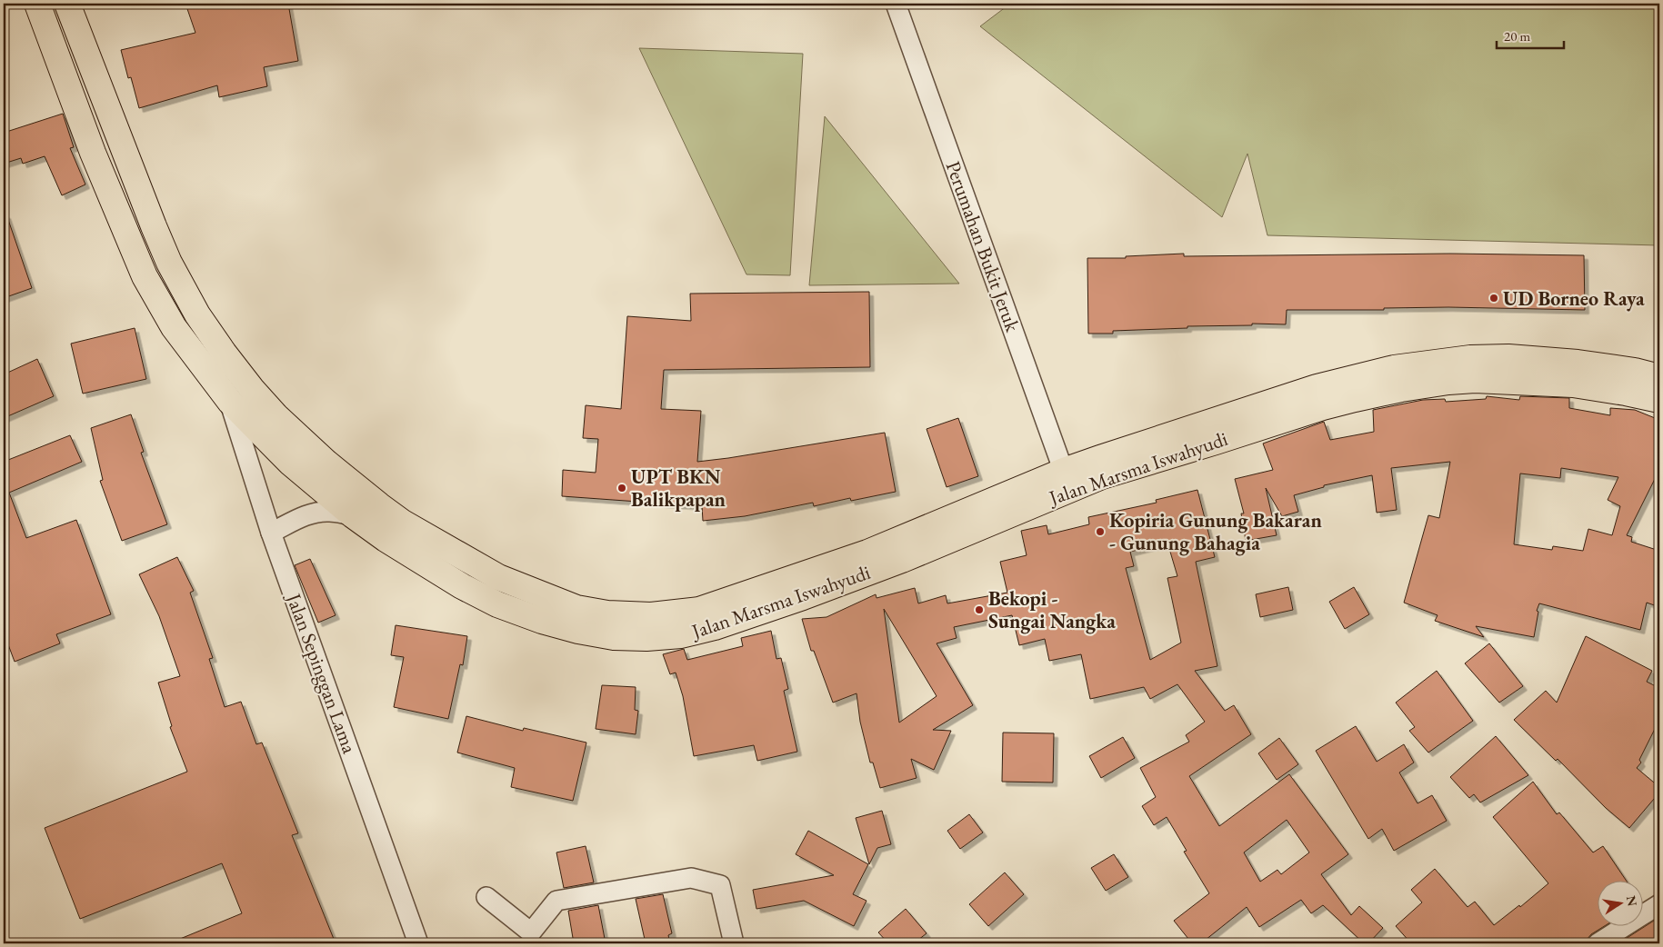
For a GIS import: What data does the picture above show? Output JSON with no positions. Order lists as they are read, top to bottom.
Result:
{
  "streets": {
    "highway": ["Jalan Marsma Iswahyudi"],
    "street": ["Perumahan Bukit Jeruk", "Jalan Sepinggan Lama"]
  },
  "crossings": [
    ["Perumahan Bukit Jeruk", "Jalan Marsma Iswahyudi"],
    ["Jalan Marsma Iswahyudi", "Jalan Sepinggan Lama"]
  ],
  "places": [
    "UD Borneo Raya",
    "UPT BKN Balikpapan",
    "Kopiria Gunung Bakaran - Gunung Bahagia",
    "Bekopi - Sungai Nangka"
  ],
  "scale_bar": "20 m",
  "north": "right"
}
